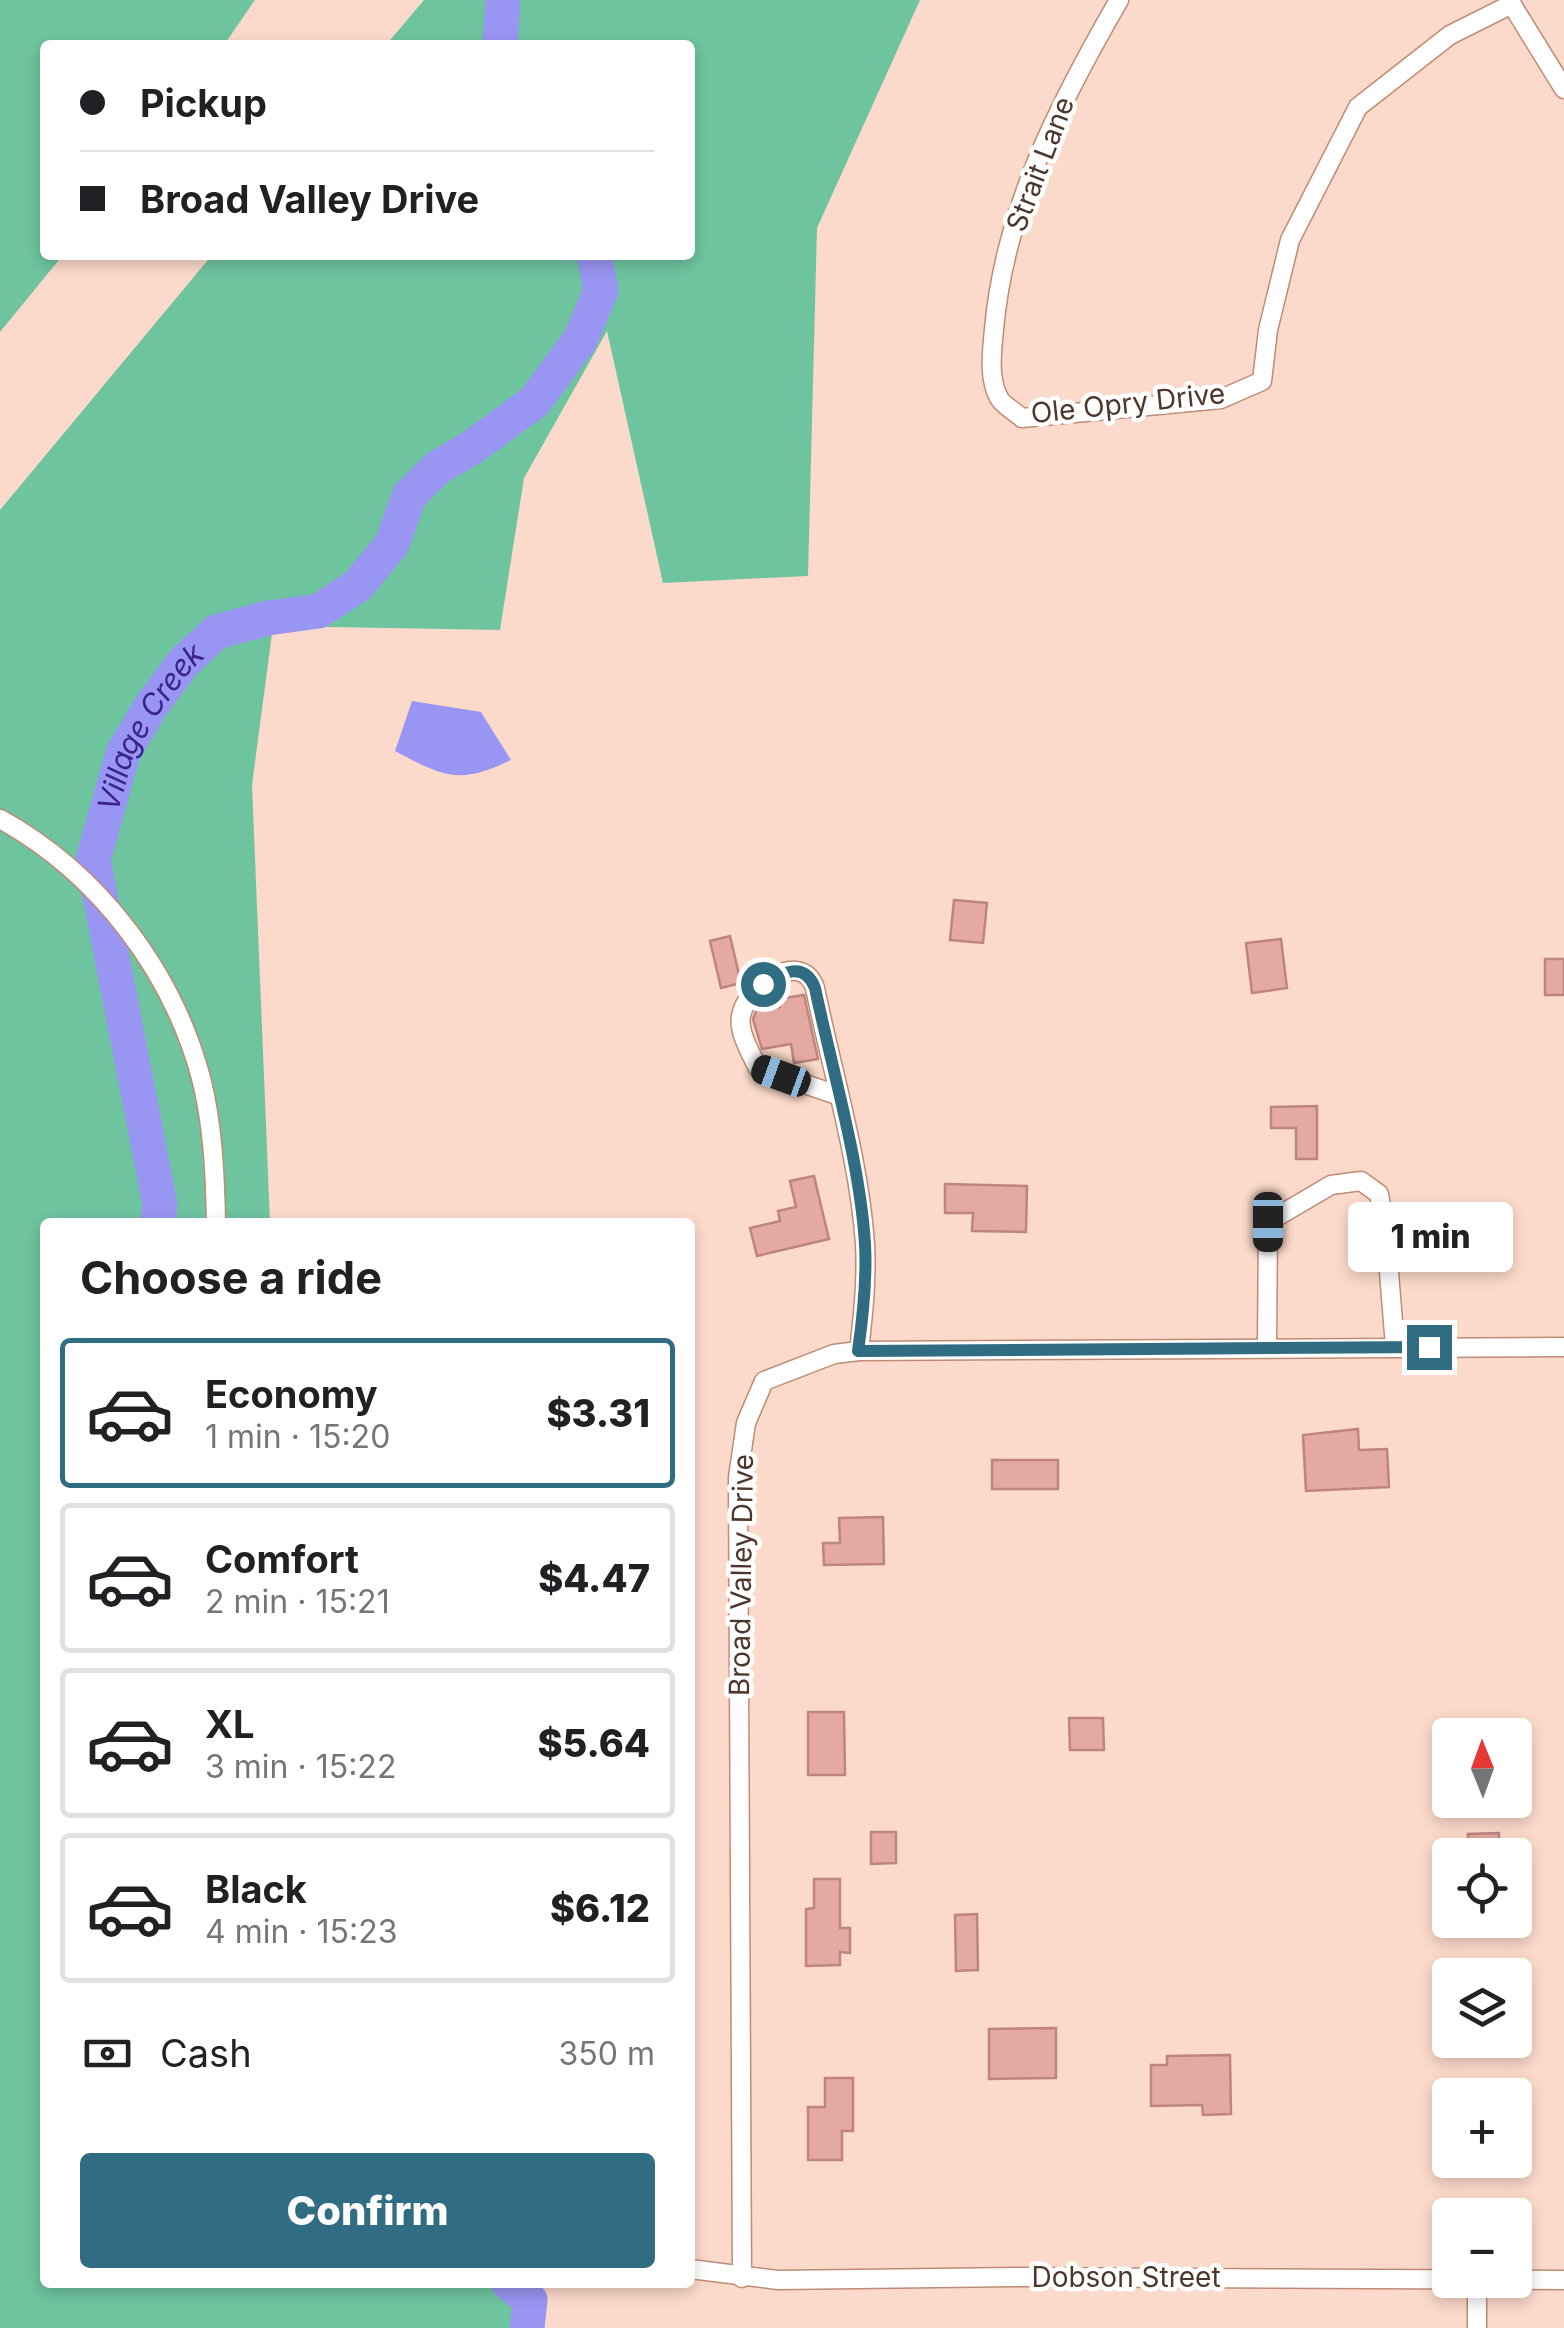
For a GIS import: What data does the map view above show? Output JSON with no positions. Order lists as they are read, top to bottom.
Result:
{
  "streets": {
    "street": [
      "Strait Lane",
      "Ole Opry Drive",
      "Broad Valley Drive",
      "Dobson Street"
    ]
  },
  "crossings": [
    ["Strait Lane", "Ole Opry Drive"],
    ["Broad Valley Drive", "Dobson Street"]
  ],
  "water": ["Village Creek"],
  "north": "top",
  "page": {
    "banner": ["Pickup", "Broad Valley Drive"],
    "bubble": "1 min",
    "heading": "Choose a ride",
    "list": [
      {
        "name": "Economy",
        "note": "1 min · 15:20",
        "value": "$3.31"
      },
      {
        "name": "Comfort",
        "note": "2 min · 15:21",
        "value": "$4.47"
      },
      {
        "name": "XL",
        "note": "3 min · 15:22",
        "value": "$5.64"
      },
      {
        "name": "Black",
        "note": "4 min · 15:23",
        "value": "$6.12"
      }
    ],
    "map_buttons": ["+", "−"],
    "pay": ["Cash", "350 m"],
    "buttons": "Confirm"
  }
}
